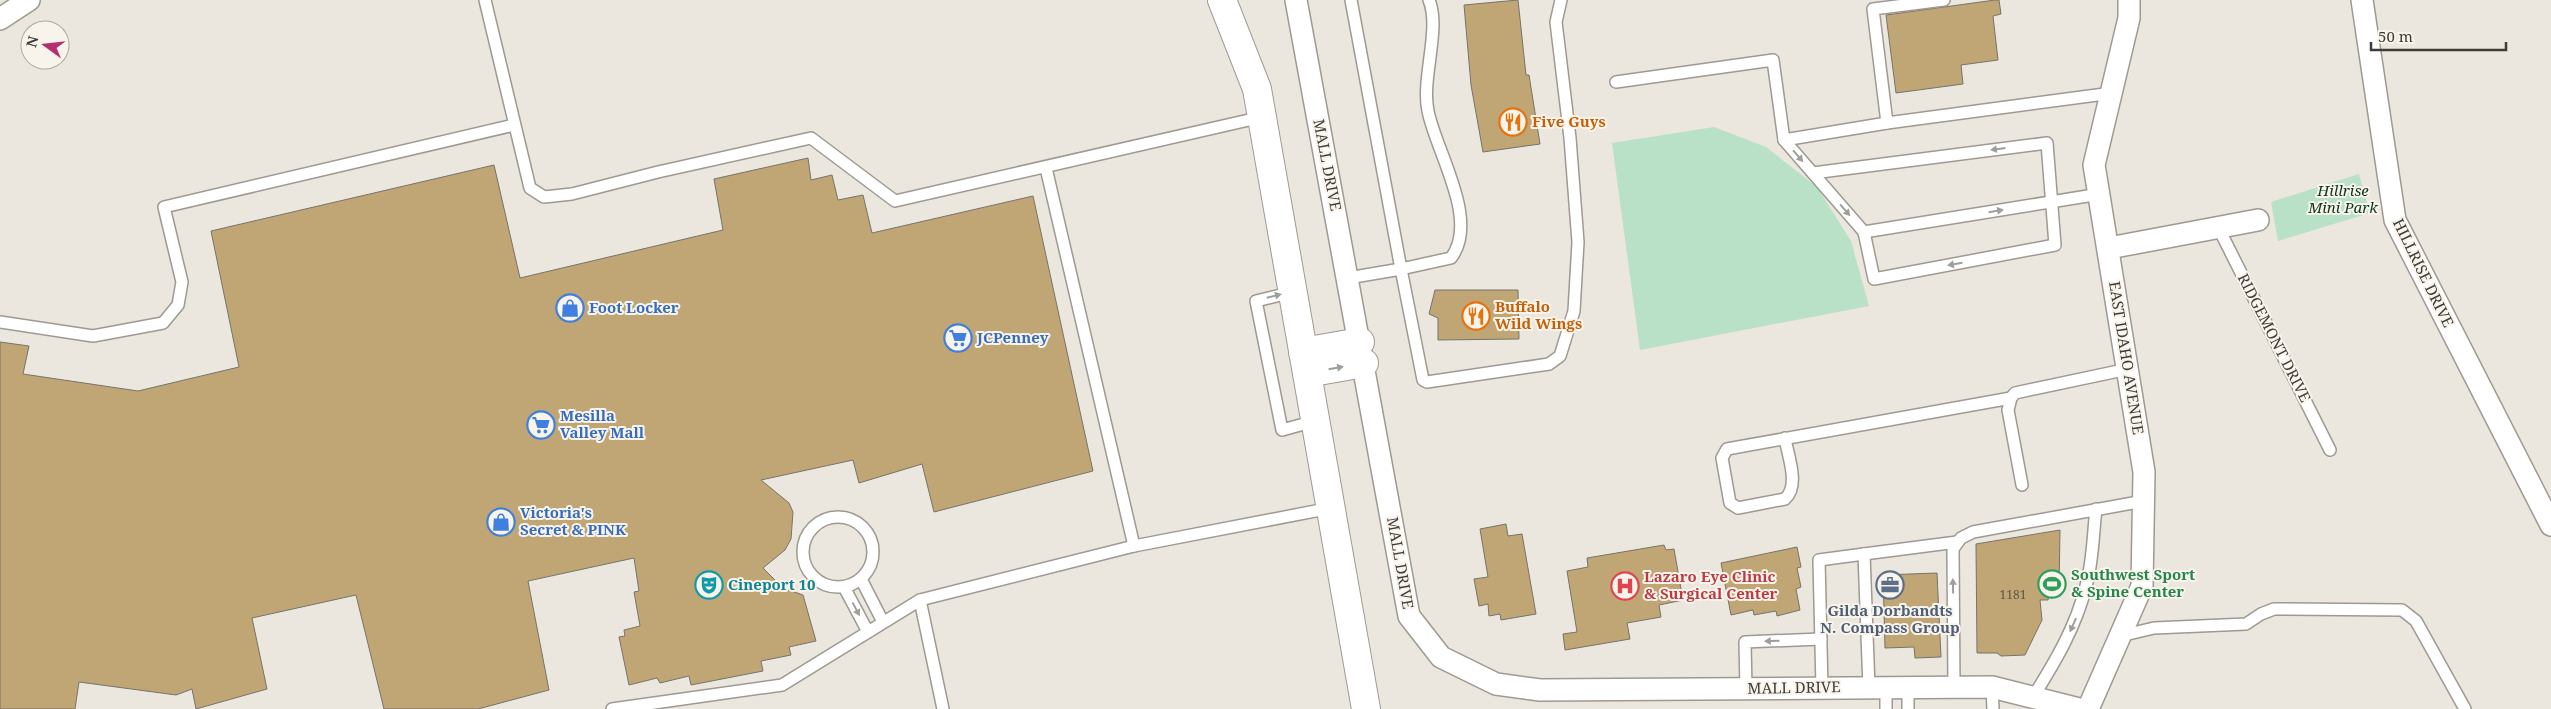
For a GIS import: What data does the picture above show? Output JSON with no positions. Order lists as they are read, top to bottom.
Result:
{
  "streets": {
    "street": ["MALL DRIVE", "HILLRISE DRIVE", "EAST IDAHO AVENUE"],
    "lane": ["RIDGEMONT DRIVE"]
  },
  "parks": ["Hillrise Mini Park"],
  "places": {
    "restaurant": ["Five Guys", "Buffalo Wild Wings"],
    "shop": ["Foot Locker", "Victoria's Secret & PINK"],
    "supermarket": ["JCPenney", "Mesilla Valley Mall"],
    "sports": ["Southwest Sport & Spine Center"],
    "theatre": ["Cineport 10"],
    "office": ["Gilda Dorbandts N. Compass Group"],
    "hospital": ["Lazaro Eye Clinic & Surgical Center"]
  },
  "house_numbers": ["1181"],
  "scale_bar": "50 m",
  "north": "left"
}
